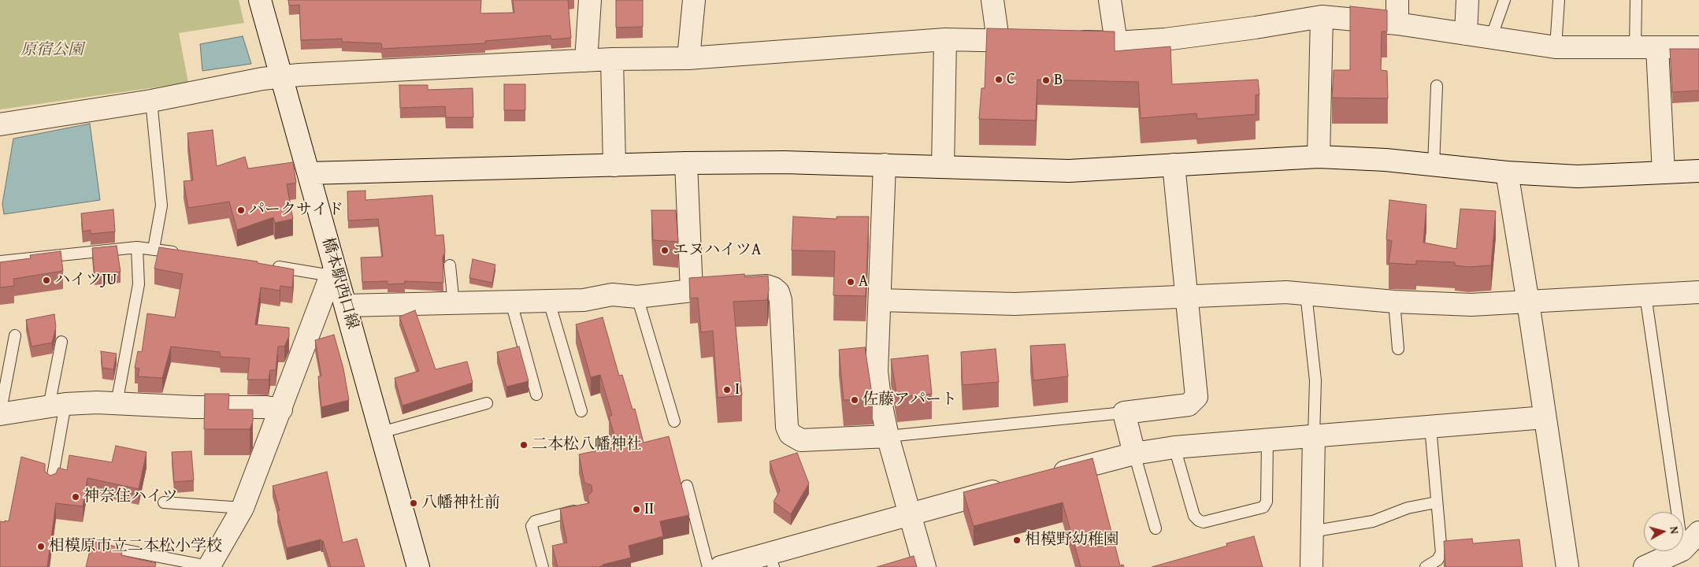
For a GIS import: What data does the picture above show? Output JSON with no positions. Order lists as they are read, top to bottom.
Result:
{
  "streets": {
    "street": ["橋本駅西口線"]
  },
  "parks": ["原宿公園"],
  "places": [
    "C",
    "B",
    "パークサイド",
    "エヌハイツA",
    "ハイツJU",
    "A",
    "Ⅰ",
    "佐藤アパート",
    "二本松八幡神社",
    "神奈住ハイツ",
    "八幡神社前",
    "Ⅱ",
    "相模野幼稚園",
    "相模原市立二本松小学校"
  ],
  "north": "right"
}
